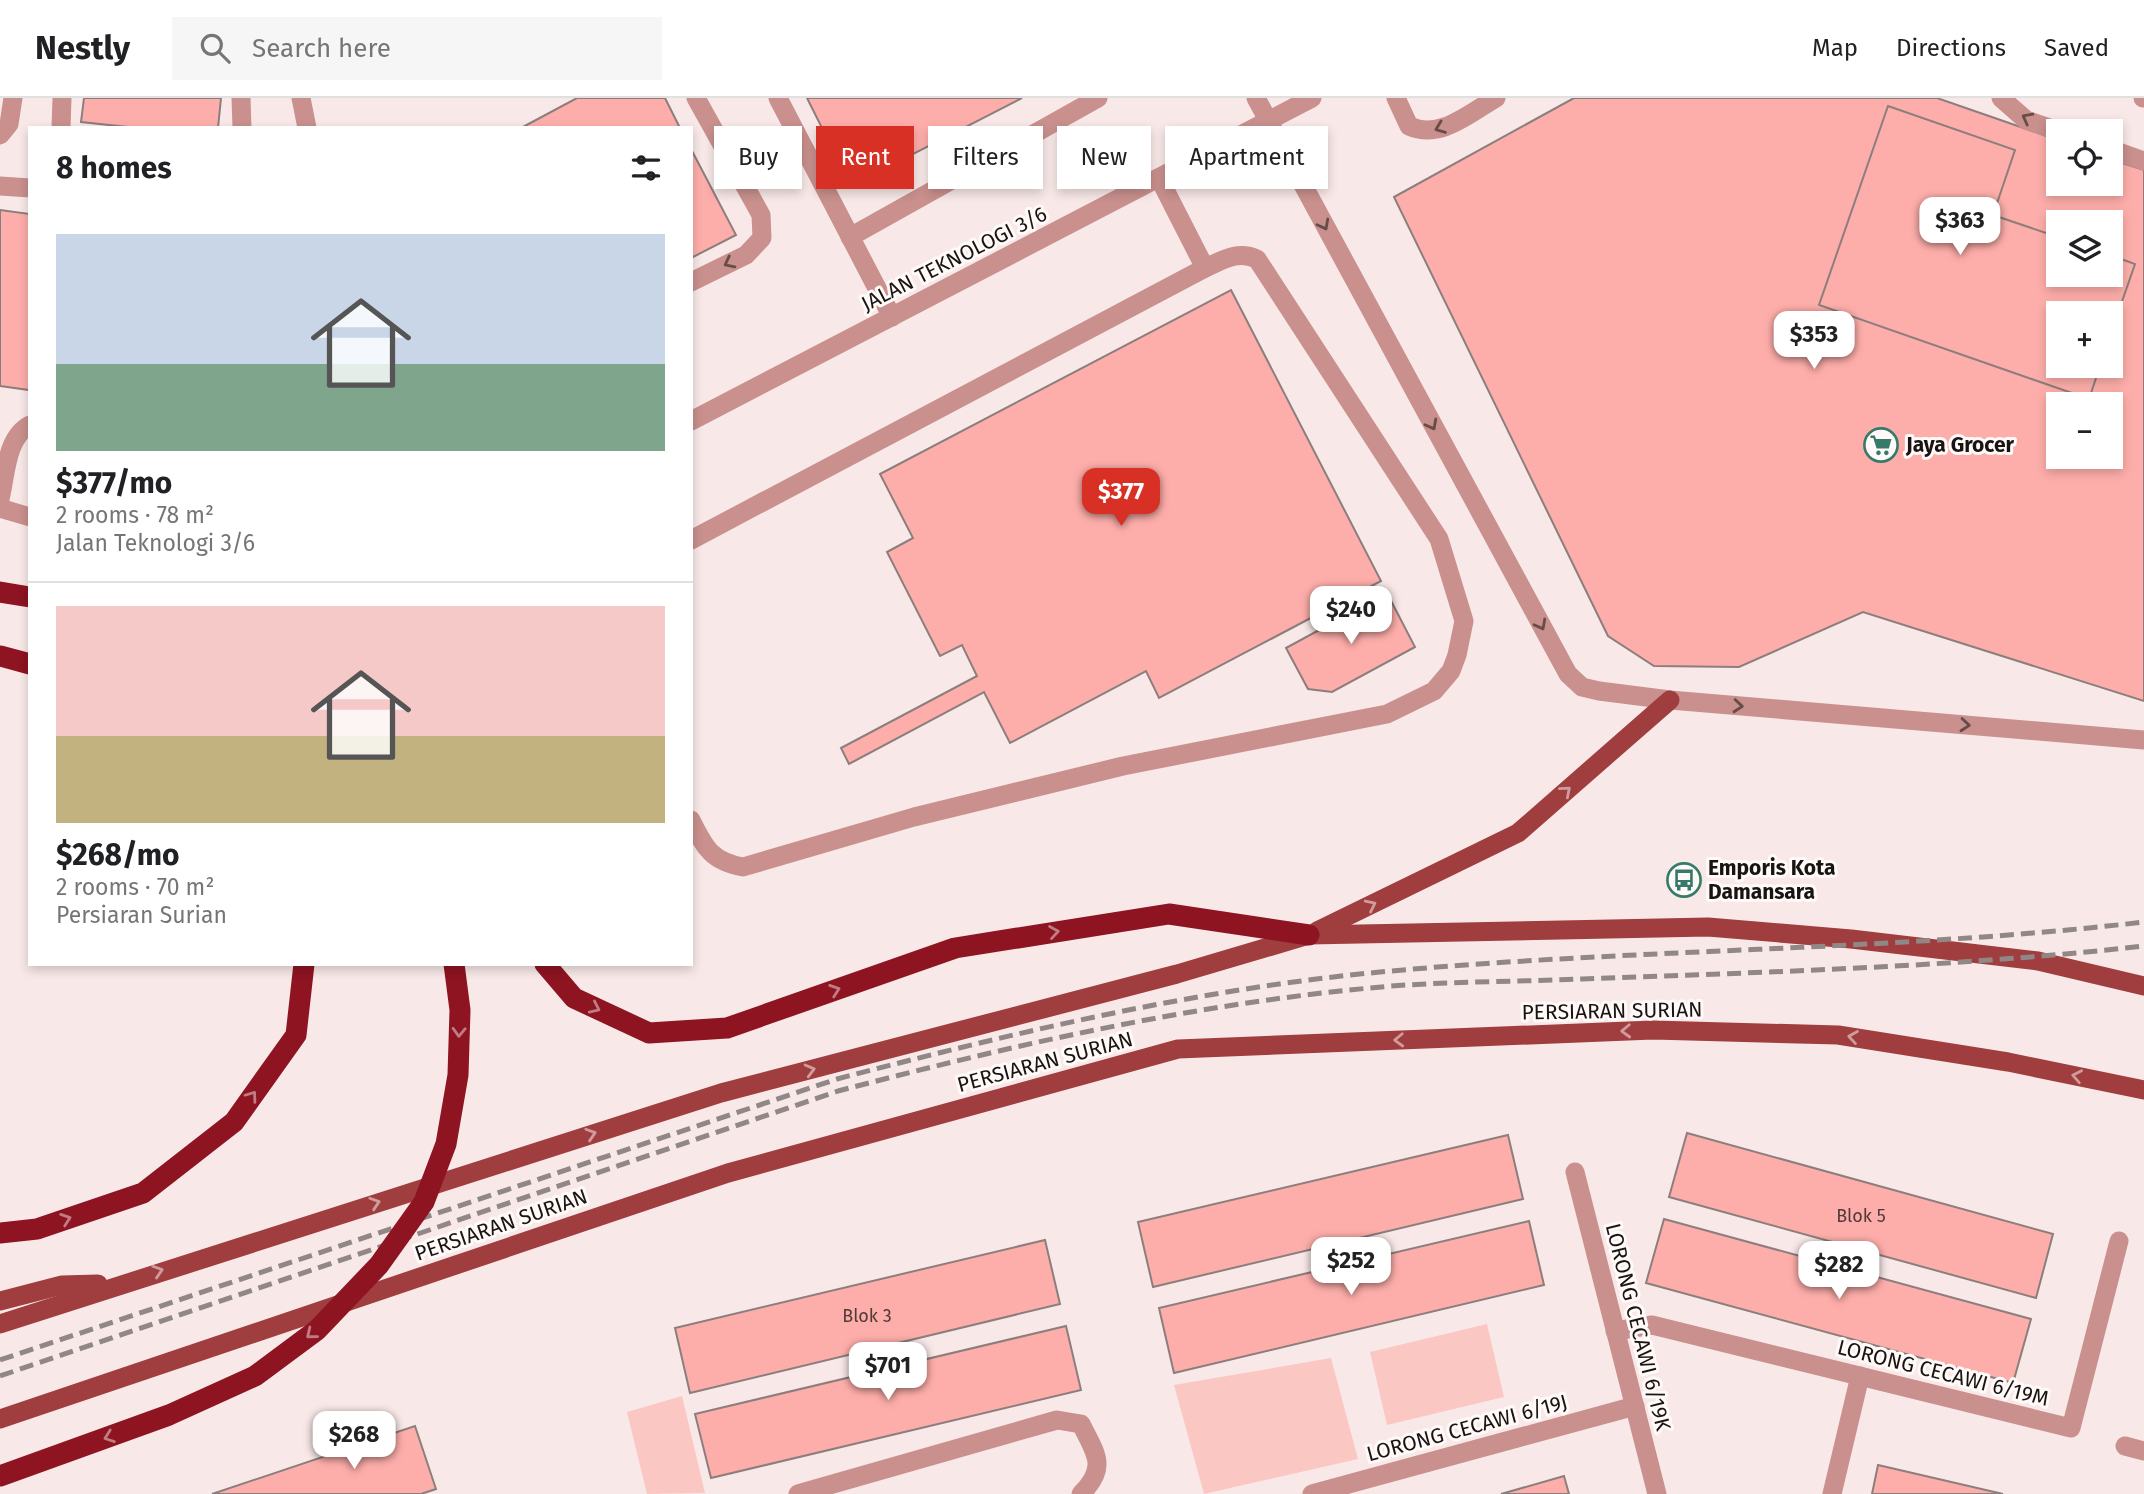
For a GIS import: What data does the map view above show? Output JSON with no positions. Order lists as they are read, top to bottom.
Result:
{
  "streets": {
    "main road": ["PERSIARAN SURIAN"],
    "street": [
      "JALAN TEKNOLOGI 3/6",
      "LORONG CECAWI 6/19K",
      "LORONG CECAWI 6/19M",
      "LORONG CECAWI 6/19J"
    ]
  },
  "crossings": [
    ["LORONG CECAWI 6/19K", "LORONG CECAWI 6/19M"],
    ["LORONG CECAWI 6/19K", "LORONG CECAWI 6/19J"]
  ],
  "places": {
    "supermarket": ["Jaya Grocer"],
    "bus stop": ["Emporis Kota Damansara"]
  },
  "house_numbers": ["Blok 5", "Blok 3"],
  "page": {
    "header": "Nestly",
    "search": "Search here",
    "nav": ["Map", "Directions", "Saved"],
    "map_buttons": ["+", "−"],
    "chip": [
      "Buy",
      "Rent",
      "Filters",
      "New",
      "Apartment"
    ],
    "heading": "8 homes",
    "price": [
      "$363",
      "$353",
      "$377",
      "$240",
      "$252",
      "$282",
      "$701",
      "$268"
    ],
    "list": [
      {
        "name": "$377/mo",
        "note": "2 rooms · 78 m² · Jalan Teknologi 3/6"
      },
      {
        "name": "$268/mo",
        "note": "2 rooms · 70 m² · Persiaran Surian"
      }
    ]
  }
}
